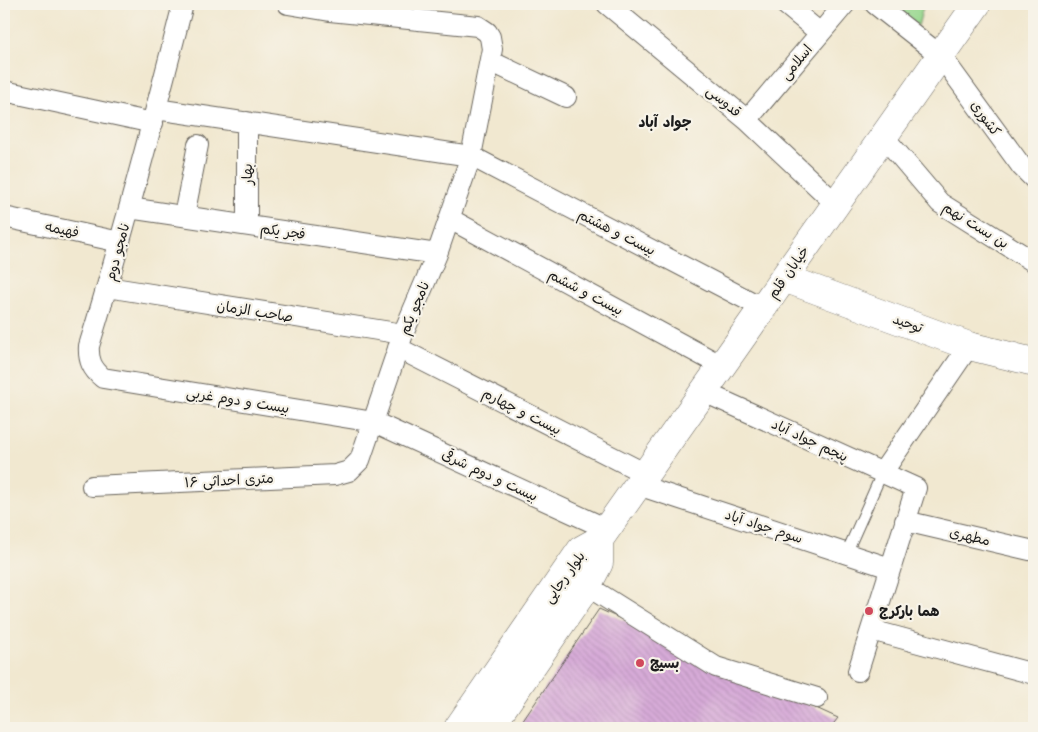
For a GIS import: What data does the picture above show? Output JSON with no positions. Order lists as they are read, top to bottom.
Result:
{
  "streets": {
    "main road": ["خیابان قلم", "توحید", "بلوار رجایی"],
    "street": [
      "اسلامی",
      "قدوسی",
      "کشوری",
      "بهار",
      "بن بست نهم",
      "فهیمه",
      "فجر یکم",
      "بیست و هشتم",
      "نامجو دوم",
      "بیست و ششم",
      "نامجو یکم",
      "صاحب الزمان",
      "بیست و دوم غربی",
      "بیست و چهارم",
      "پنجم جواد آباد",
      "بیست و دوم شرقی",
      "۱۶ متری احداثی",
      "سوم جواد آباد",
      "مطهری"
    ]
  },
  "crossings": [
    ["اسلامی", "قدوسی"],
    ["قدوسی", "خیابان قلم"],
    ["کشوری", "خیابان قلم"],
    ["بهار", "فجر یکم"],
    ["بن بست نهم", "خیابان قلم"],
    ["فهیمه", "نامجو دوم"],
    ["فجر یکم", "نامجو دوم"],
    ["فجر یکم", "نامجو یکم"],
    ["بیست و هشتم", "خیابان قلم"],
    ["بیست و هشتم", "نامجو یکم"],
    ["نامجو دوم", "صاحب الزمان"],
    ["نامجو دوم", "بیست و دوم غربی"],
    ["خیابان قلم", "بیست و ششم"],
    ["خیابان قلم", "توحید"],
    ["خیابان قلم", "بیست و چهارم"],
    ["خیابان قلم", "پنجم جواد آباد"],
    ["خیابان قلم", "بیست و دوم شرقی"],
    ["خیابان قلم", "سوم جواد آباد"],
    ["خیابان قلم", "بلوار رجایی"],
    ["بیست و ششم", "نامجو یکم"],
    ["نامجو یکم", "صاحب الزمان"],
    ["نامجو یکم", "بیست و دوم غربی"],
    ["نامجو یکم", "بیست و چهارم"],
    ["نامجو یکم", "بیست و دوم شرقی"],
    ["نامجو یکم", "۱۶ متری احداثی"],
    ["صاحب الزمان", "بیست و چهارم"],
    ["بیست و دوم غربی", "بیست و دوم شرقی"],
    ["بیست و چهارم", "سوم جواد آباد"],
    ["پنجم جواد آباد", "مطهری"],
    ["بیست و دوم شرقی", "بلوار رجایی"]
  ],
  "districts": ["جواد آباد"],
  "places": ["هما بارکرج", "بسیج"]
}
